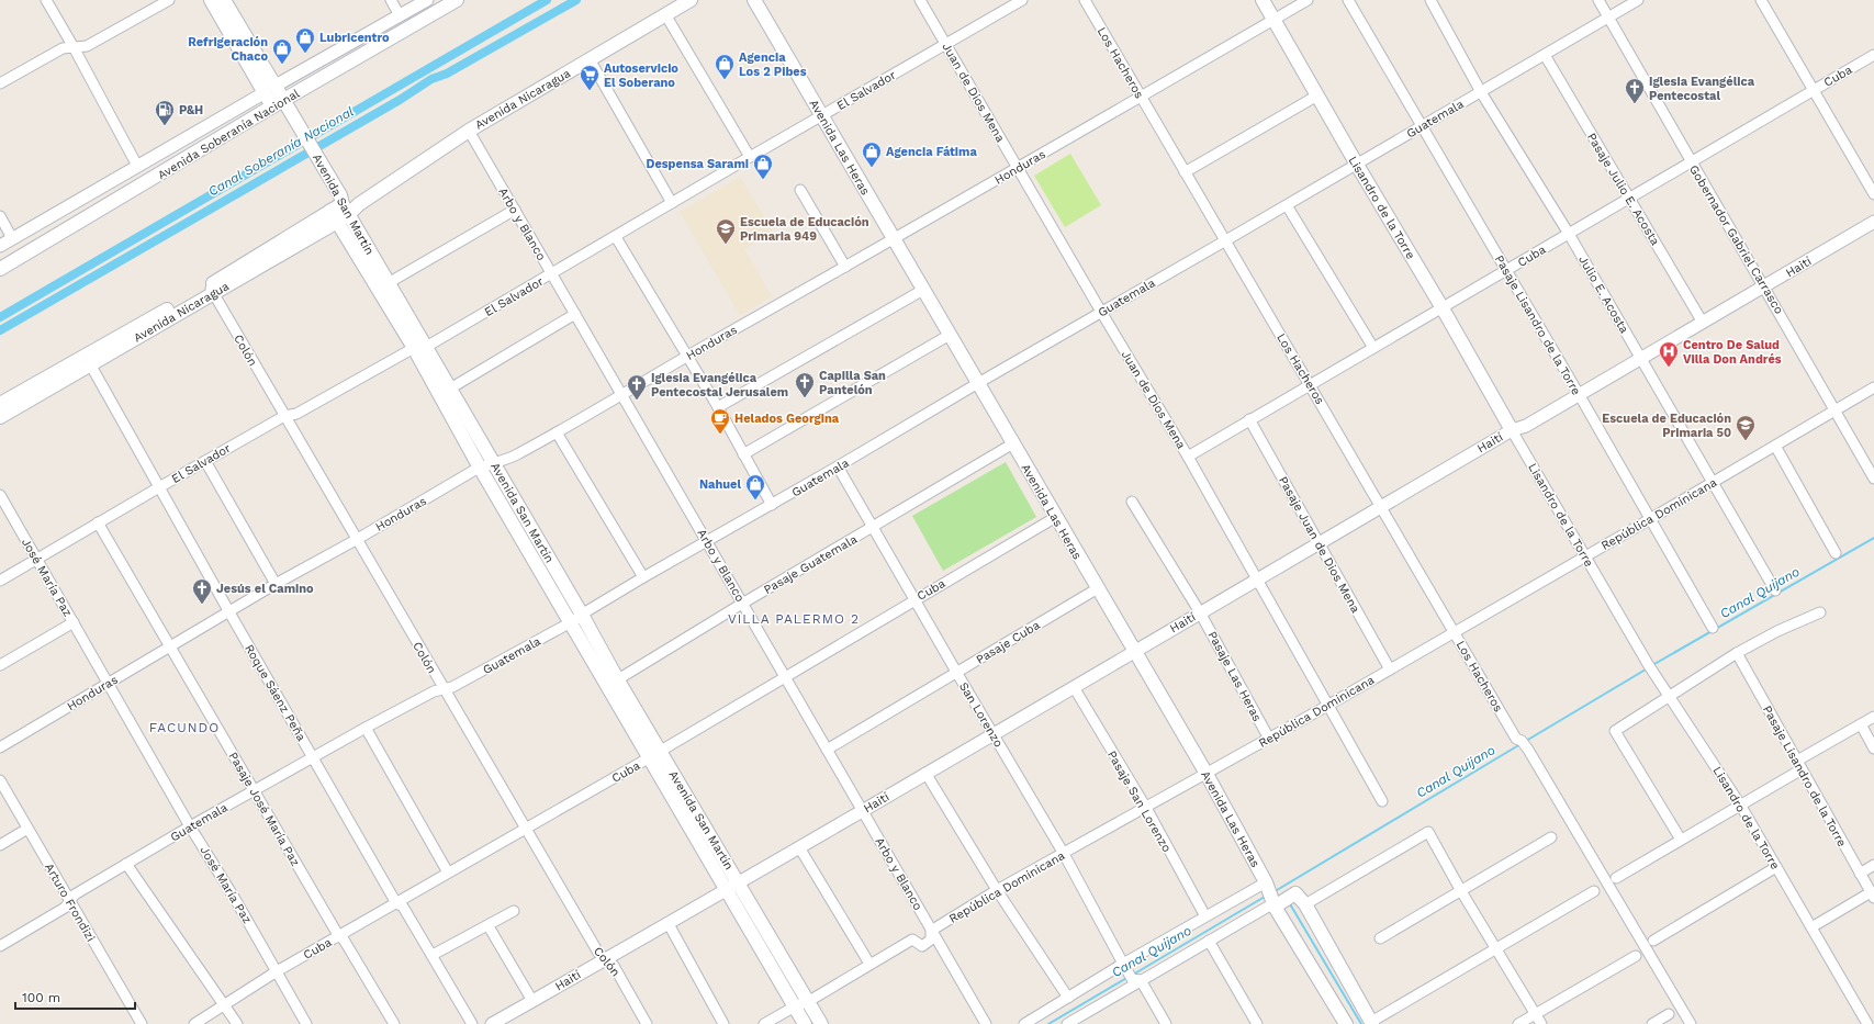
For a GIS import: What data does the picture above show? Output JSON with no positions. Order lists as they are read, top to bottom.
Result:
{
  "streets": {
    "main road": [
      "Avenida Nicaragua",
      "Avenida Soberanía Nacional",
      "Avenida Las Heras",
      "Avenida San Martín",
      "Lisandro de la Torre"
    ],
    "street": [
      "Los Hacheros",
      "Cuba",
      "El Salvador",
      "Juan de Dios Mena",
      "Guatemala",
      "Honduras",
      "Pasaje Julio E. Acosta",
      "Arbo y Blanco",
      "Gobernador Gabriel Carrasco",
      "Haití",
      "Julio E. Acosta",
      "Pasaje Lisandro de la Torre",
      "Colón",
      "República Dominicana",
      "Pasaje Juan de Dios Mena",
      "Pasaje Guatemala",
      "José María Paz",
      "Pasaje Cuba",
      "Pasaje Las Heras",
      "Roque Sáenz Peña",
      "San Lorenzo",
      "Pasaje San Lorenzo",
      "Pasaje José María Paz",
      "Arturo Frondizi"
    ]
  },
  "crossings": [
    ["Los Hacheros", "Cuba"],
    ["Los Hacheros", "Guatemala"],
    ["Los Hacheros", "Honduras"],
    ["Los Hacheros", "Haití"],
    ["Los Hacheros", "República Dominicana"],
    ["Cuba", "Juan de Dios Mena"],
    ["Cuba", "Avenida Las Heras"],
    ["Cuba", "Pasaje Julio E. Acosta"],
    ["Cuba", "Avenida San Martín"],
    ["Cuba", "Lisandro de la Torre"],
    ["Cuba", "Arbo y Blanco"],
    ["Cuba", "Gobernador Gabriel Carrasco"],
    ["Cuba", "Julio E. Acosta"],
    ["Cuba", "Pasaje Lisandro de la Torre"],
    ["Cuba", "Colón"],
    ["Cuba", "Pasaje Juan de Dios Mena"],
    ["Cuba", "José María Paz"],
    ["Cuba", "Roque Sáenz Peña"],
    ["Cuba", "San Lorenzo"],
    ["Cuba", "Pasaje José María Paz"],
    ["El Salvador", "Juan de Dios Mena"],
    ["El Salvador", "Avenida Las Heras"],
    ["El Salvador", "Avenida San Martín"],
    ["El Salvador", "Arbo y Blanco"],
    ["El Salvador", "Colón"],
    ["El Salvador", "José María Paz"],
    ["El Salvador", "Roque Sáenz Peña"],
    ["El Salvador", "Pasaje José María Paz"],
    ["Juan de Dios Mena", "Guatemala"],
    ["Juan de Dios Mena", "Honduras"],
    ["Juan de Dios Mena", "Haití"],
    ["Juan de Dios Mena", "República Dominicana"],
    ["Avenida Nicaragua", "Avenida San Martín"],
    ["Avenida Nicaragua", "Arbo y Blanco"],
    ["Avenida Nicaragua", "Colón"],
    ["Avenida Nicaragua", "Roque Sáenz Peña"],
    ["Guatemala", "Avenida Las Heras"],
    ["Guatemala", "Pasaje Julio E. Acosta"],
    ["Guatemala", "Avenida San Martín"],
    ["Guatemala", "Lisandro de la Torre"],
    ["Guatemala", "Arbo y Blanco"],
    ["Guatemala", "Gobernador Gabriel Carrasco"],
    ["Guatemala", "Julio E. Acosta"],
    ["Guatemala", "Pasaje Lisandro de la Torre"],
    ["Guatemala", "Colón"],
    ["Guatemala", "José María Paz"],
    ["Guatemala", "Roque Sáenz Peña"],
    ["Guatemala", "San Lorenzo"],
    ["Guatemala", "Pasaje José María Paz"],
    ["Guatemala", "Arturo Frondizi"],
    ["Avenida Soberanía Nacional", "Avenida San Martín"],
    ["Avenida Las Heras", "Honduras"],
    ["Avenida Las Heras", "Haití"],
    ["Avenida Las Heras", "República Dominicana"],
    ["Avenida Las Heras", "Pasaje Guatemala"],
    ["Avenida Las Heras", "Pasaje Cuba"],
    ["Honduras", "Avenida San Martín"],
    ["Honduras", "Lisandro de la Torre"],
    ["Honduras", "Arbo y Blanco"],
    ["Honduras", "Colón"],
    ["Honduras", "José María Paz"],
    ["Honduras", "Roque Sáenz Peña"],
    ["Honduras", "Pasaje José María Paz"],
    ["Pasaje Julio E. Acosta", "Haití"],
    ["Avenida San Martín", "Haití"],
    ["Avenida San Martín", "República Dominicana"],
    ["Avenida San Martín", "Pasaje Guatemala"],
    ["Lisandro de la Torre", "Haití"],
    ["Lisandro de la Torre", "República Dominicana"],
    ["Arbo y Blanco", "Haití"],
    ["Arbo y Blanco", "República Dominicana"],
    ["Arbo y Blanco", "Pasaje Guatemala"],
    ["Arbo y Blanco", "Pasaje Cuba"],
    ["Gobernador Gabriel Carrasco", "Haití"],
    ["Gobernador Gabriel Carrasco", "República Dominicana"],
    ["Haití", "Julio E. Acosta"],
    ["Haití", "Pasaje Lisandro de la Torre"],
    ["Haití", "Colón"],
    ["Haití", "Pasaje Juan de Dios Mena"],
    ["Haití", "Pasaje Las Heras"],
    ["Haití", "San Lorenzo"],
    ["Haití", "Pasaje San Lorenzo"],
    ["Julio E. Acosta", "República Dominicana"],
    ["Pasaje Lisandro de la Torre", "República Dominicana"],
    ["República Dominicana", "Pasaje Juan de Dios Mena"],
    ["República Dominicana", "Pasaje Las Heras"],
    ["República Dominicana", "San Lorenzo"],
    ["República Dominicana", "Pasaje San Lorenzo"],
    ["Pasaje Guatemala", "San Lorenzo"],
    ["Pasaje Cuba", "San Lorenzo"]
  ],
  "districts": ["VILLA PALERMO 2", "FACUNDO"],
  "water": ["Canal Soberanía Nacional", "Canal Quijano"],
  "places": {
    "shop": [
      "Lubricentro",
      "Refrigeración Chaco",
      "Agencia Los 2 Pibes",
      "Agencia Fátima",
      "Despensa Sarami",
      "Nahuel"
    ],
    "supermarket": ["Autoservicio El Soberano"],
    "church": [
      "Iglesia Evangélica Pentecostal",
      "Capilla San Pantelón",
      "Iglesia Evangélica Pentecostal Jerusalem",
      "Jesús el Camino"
    ],
    "fuel station": ["P&H"],
    "school or university": ["Escuela de Educación Primaria 949", "Escuela de Educación Primaria 50"],
    "hospital": ["Centro De Salud Villa Don Andrés"],
    "cafe": ["Helados Georgina"]
  },
  "scale_bar": "100 m"
}
